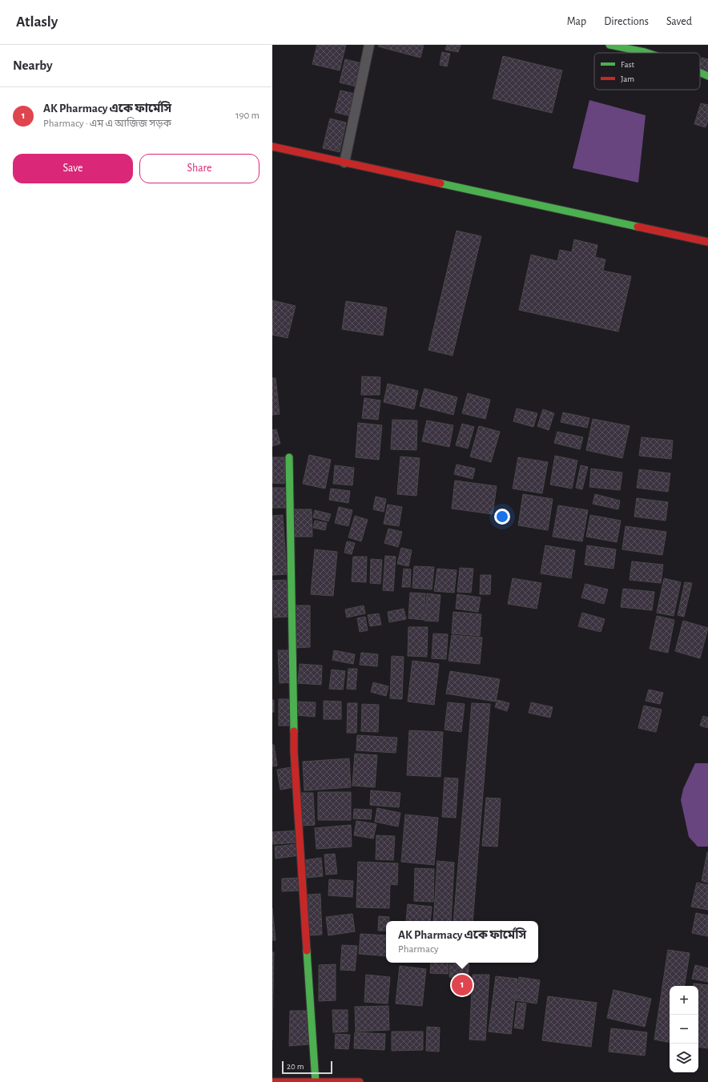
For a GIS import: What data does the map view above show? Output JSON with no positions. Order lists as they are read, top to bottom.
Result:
{
  "legend": ["Fast", "Jam"],
  "scale_bar": "20 m",
  "page": {
    "header": "Atlasly",
    "nav": ["Map", "Directions", "Saved"],
    "heading": "Nearby",
    "list": [
      {
        "mark": "1",
        "name": "AK Pharmacy একে ফার্মেসি",
        "note": "Pharmacy · এম এ আজিজ সড়ক",
        "value": "190 m"
      }
    ],
    "buttons": ["Save", "Share"],
    "popup": ["AK Pharmacy একে ফার্মেসি", "Pharmacy"],
    "pins": "1",
    "map_buttons": ["+", "−"],
    "scale": "20 m"
  }
}
